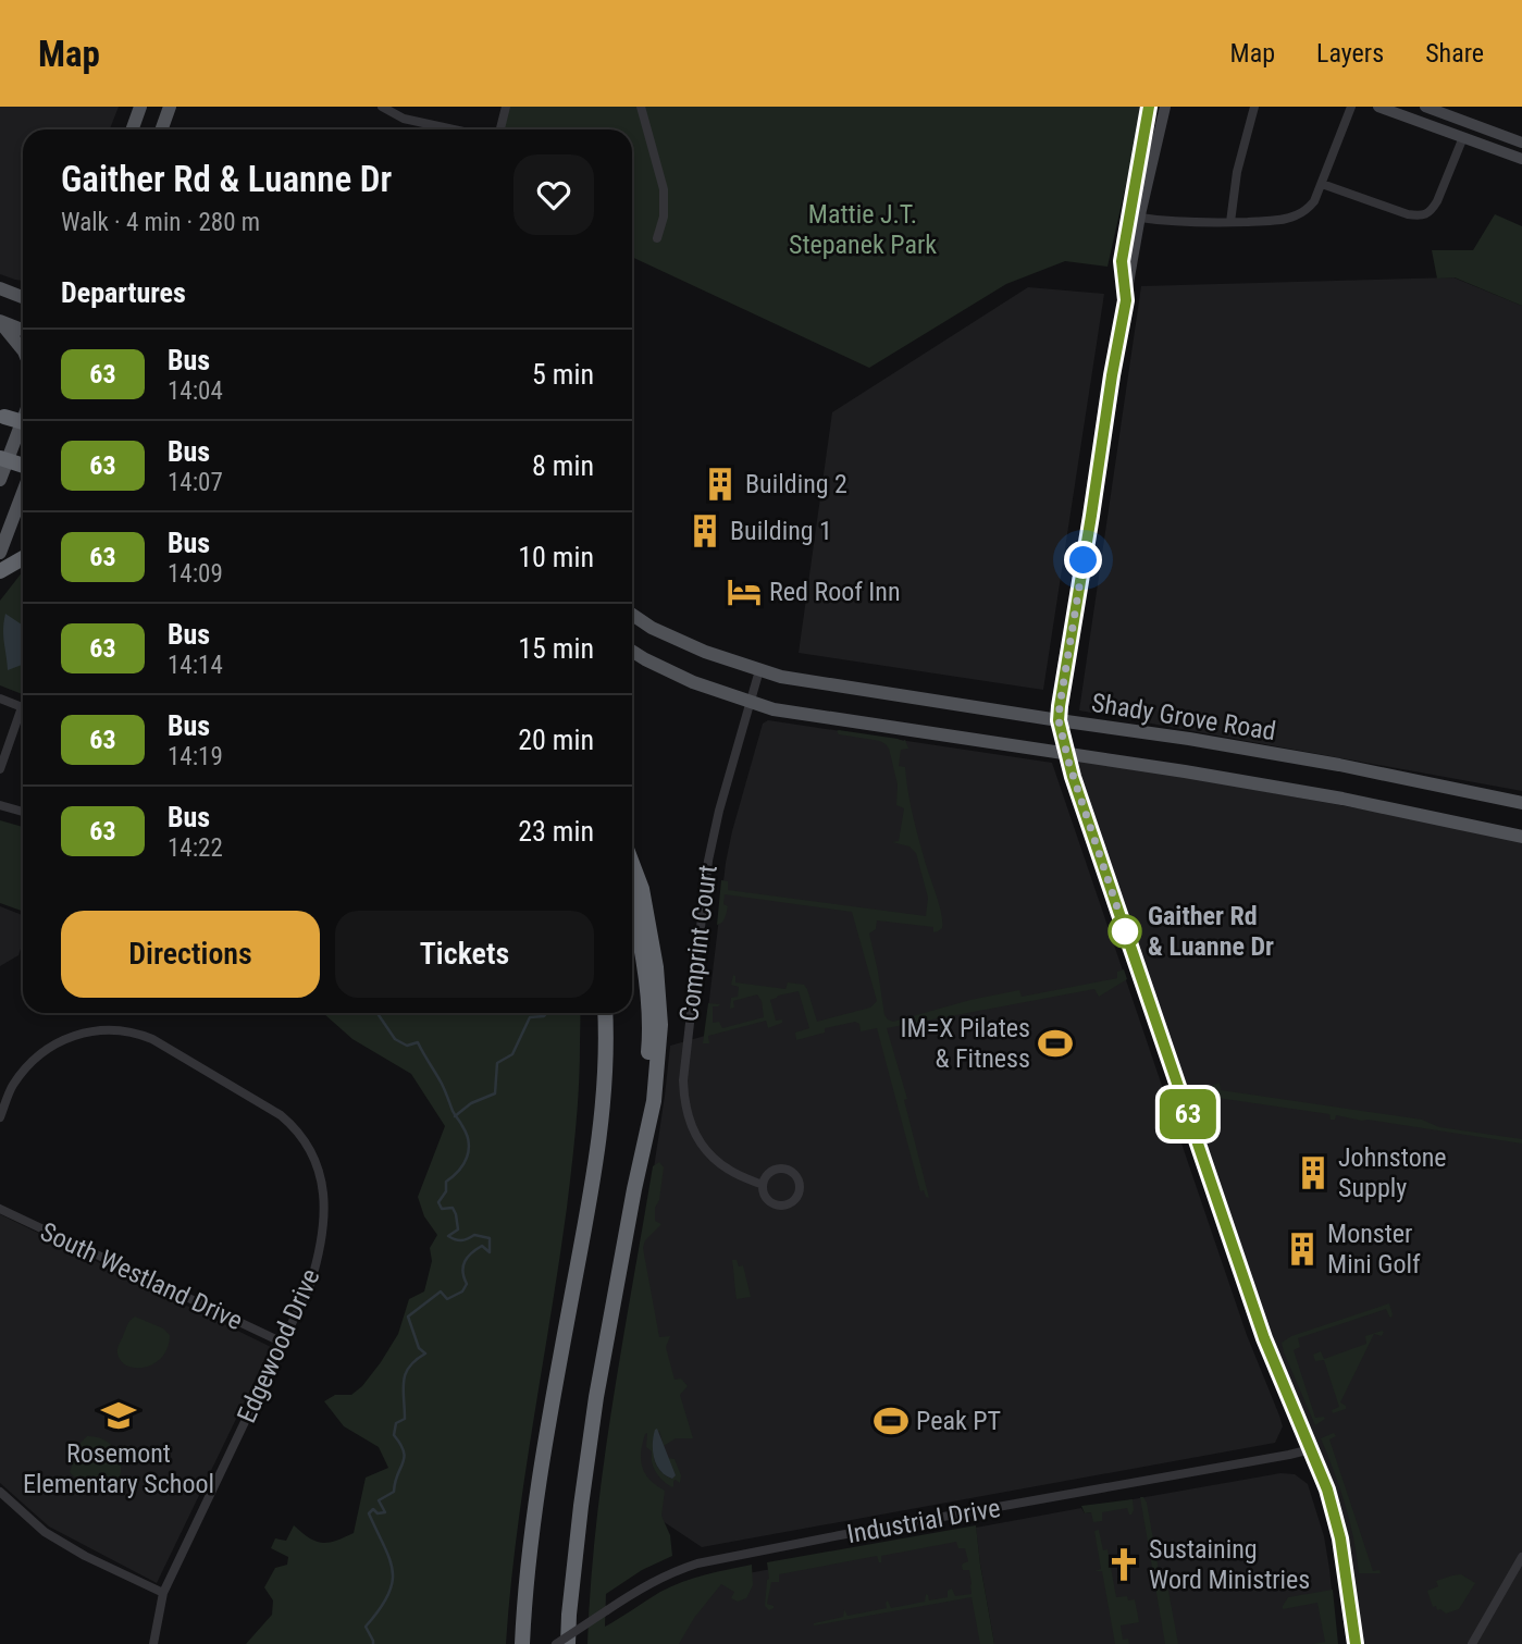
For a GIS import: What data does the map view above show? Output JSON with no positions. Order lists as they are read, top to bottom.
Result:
{
  "streets": {
    "main road": ["Shady Grove Road"],
    "street": [
      "Comprint Court",
      "South Westland Drive",
      "Edgewood Drive",
      "Industrial Drive"
    ]
  },
  "crossings": [
    ["Shady Grove Road", "Comprint Court"],
    ["South Westland Drive", "Edgewood Drive"]
  ],
  "parks": ["Mattie J.T. Stepanek Park"],
  "places": {
    "building": [
      "Building 2",
      "Building 1",
      "Johnstone Supply",
      "Monster Mini Golf"
    ],
    "hotel": ["Red Roof Inn"],
    "other": ["Gaither Rd & Luanne Dr"],
    "sports": ["IM=X Pilates & Fitness", "Peak PT"],
    "school or university": ["Rosemont Elementary School"],
    "church": ["Sustaining Word Ministries"]
  },
  "lines": ["bus line 63"],
  "page": {
    "header": "Map",
    "nav": ["Map", "Layers", "Share"],
    "on_map": "63",
    "heading": [
      ["Gaither Rd & Luanne Dr", "Walk · 4 min · 280 m"],
      "Departures"
    ],
    "list": [
      {
        "mark": "63",
        "name": "Bus",
        "note": "14:04",
        "value": "5 min"
      },
      {
        "mark": "63",
        "name": "Bus",
        "note": "14:07",
        "value": "8 min"
      },
      {
        "mark": "63",
        "name": "Bus",
        "note": "14:09",
        "value": "10 min"
      },
      {
        "mark": "63",
        "name": "Bus",
        "note": "14:14",
        "value": "15 min"
      },
      {
        "mark": "63",
        "name": "Bus",
        "note": "14:19",
        "value": "20 min"
      },
      {
        "mark": "63",
        "name": "Bus",
        "note": "14:22",
        "value": "23 min"
      }
    ],
    "buttons": ["Directions", "Tickets"]
  }
}
